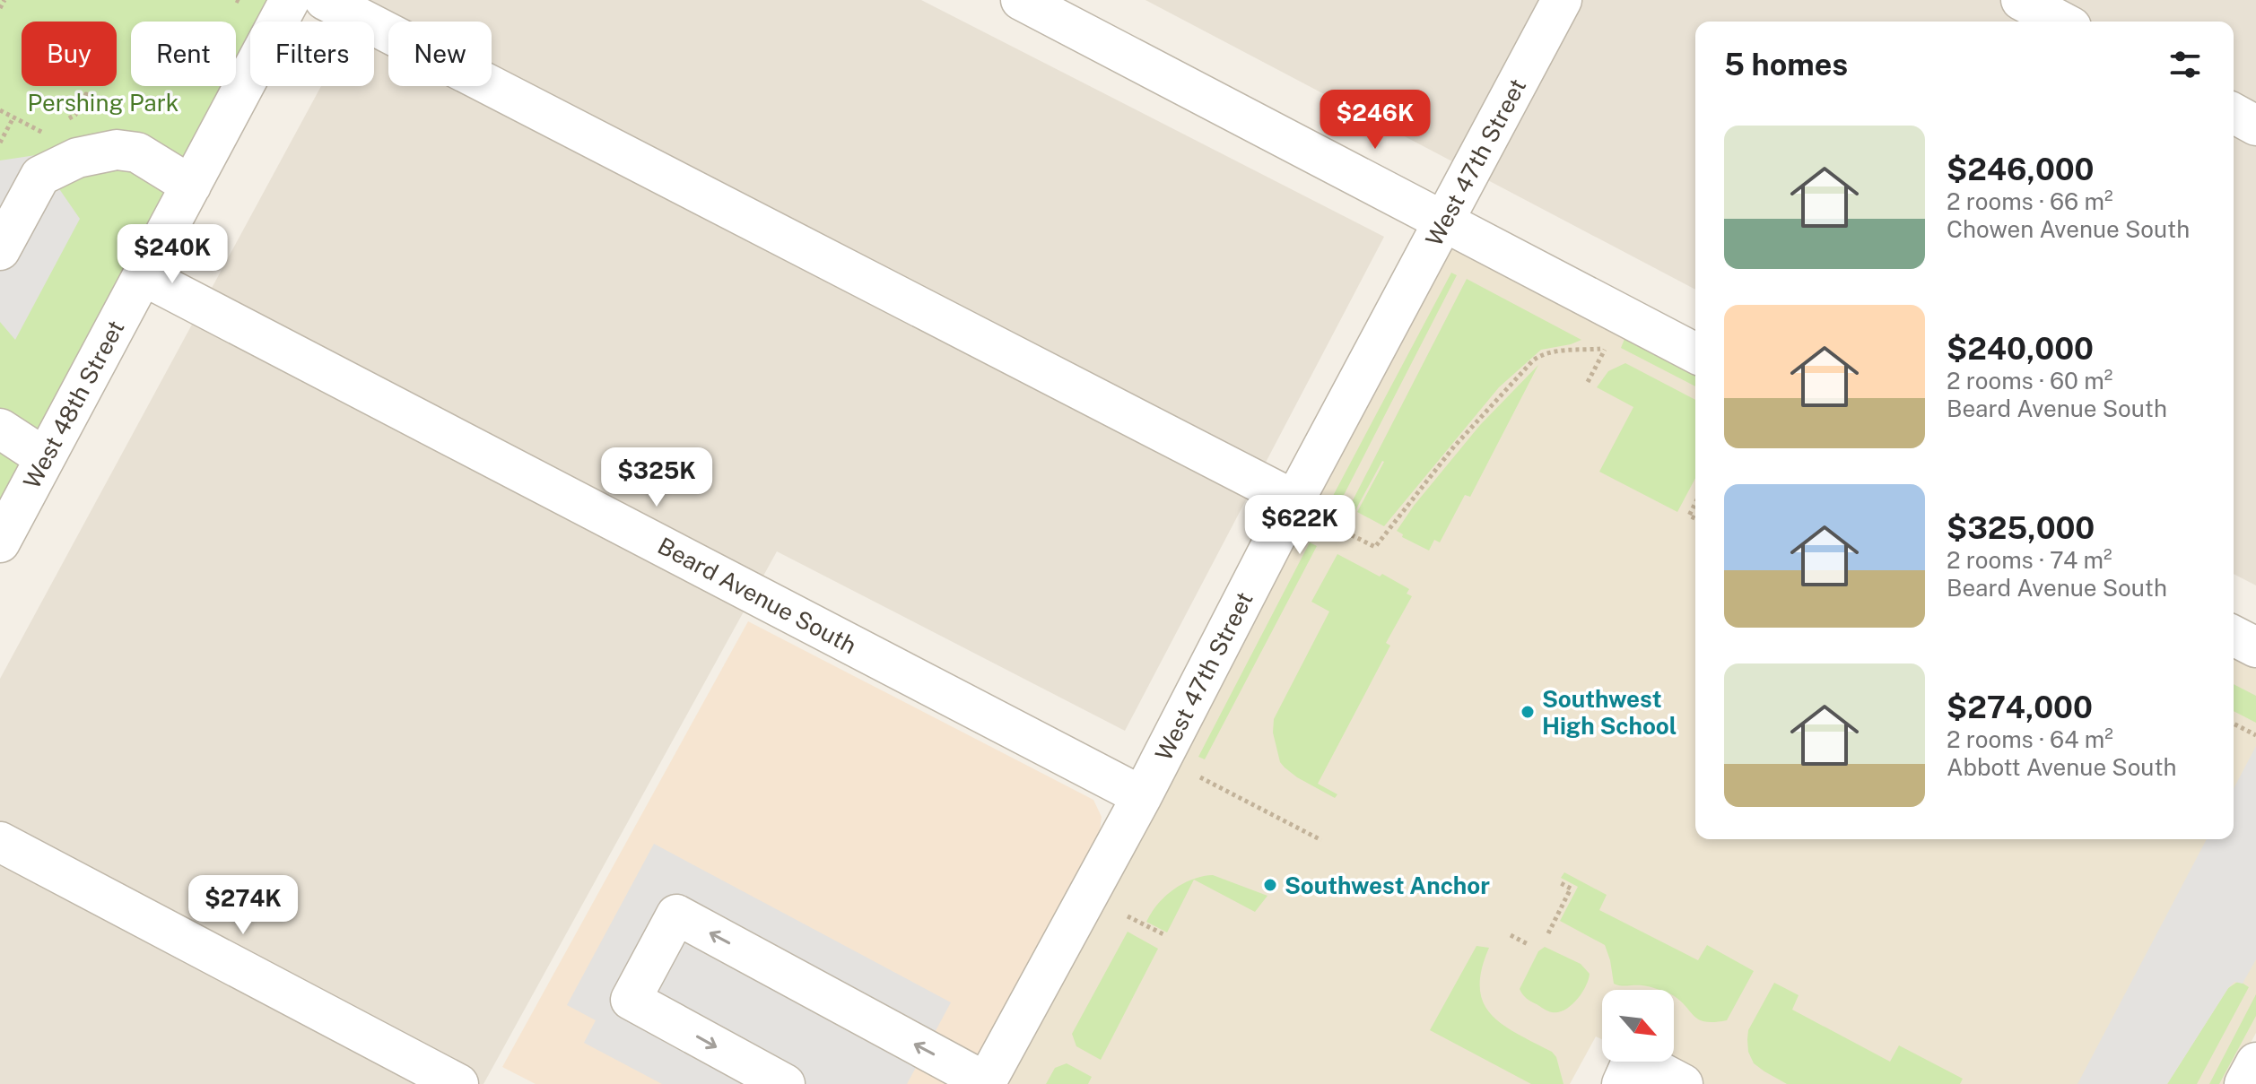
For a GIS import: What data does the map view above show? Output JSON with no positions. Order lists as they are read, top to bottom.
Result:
{
  "streets": {
    "street": ["West 47th Street", "West 48th Street", "Beard Avenue South"]
  },
  "crossings": [
    ["West 47th Street", "Beard Avenue South"],
    ["West 48th Street", "Beard Avenue South"]
  ],
  "parks": ["Pershing Park"],
  "places": ["Southwest High School", "Southwest Anchor"],
  "north": "bottom right",
  "page": {
    "chip": [
      "Buy",
      "Rent",
      "Filters",
      "New"
    ],
    "heading": "5 homes",
    "price": [
      "$246K",
      "$240K",
      "$325K",
      "$622K",
      "$274K"
    ],
    "list": [
      {
        "name": "$246,000",
        "note": "2 rooms · 66 m² · Chowen Avenue South"
      },
      {
        "name": "$240,000",
        "note": "2 rooms · 60 m² · Beard Avenue South"
      },
      {
        "name": "$325,000",
        "note": "2 rooms · 74 m² · Beard Avenue South"
      },
      {
        "name": "$274,000",
        "note": "2 rooms · 64 m² · Abbott Avenue South"
      }
    ]
  }
}
